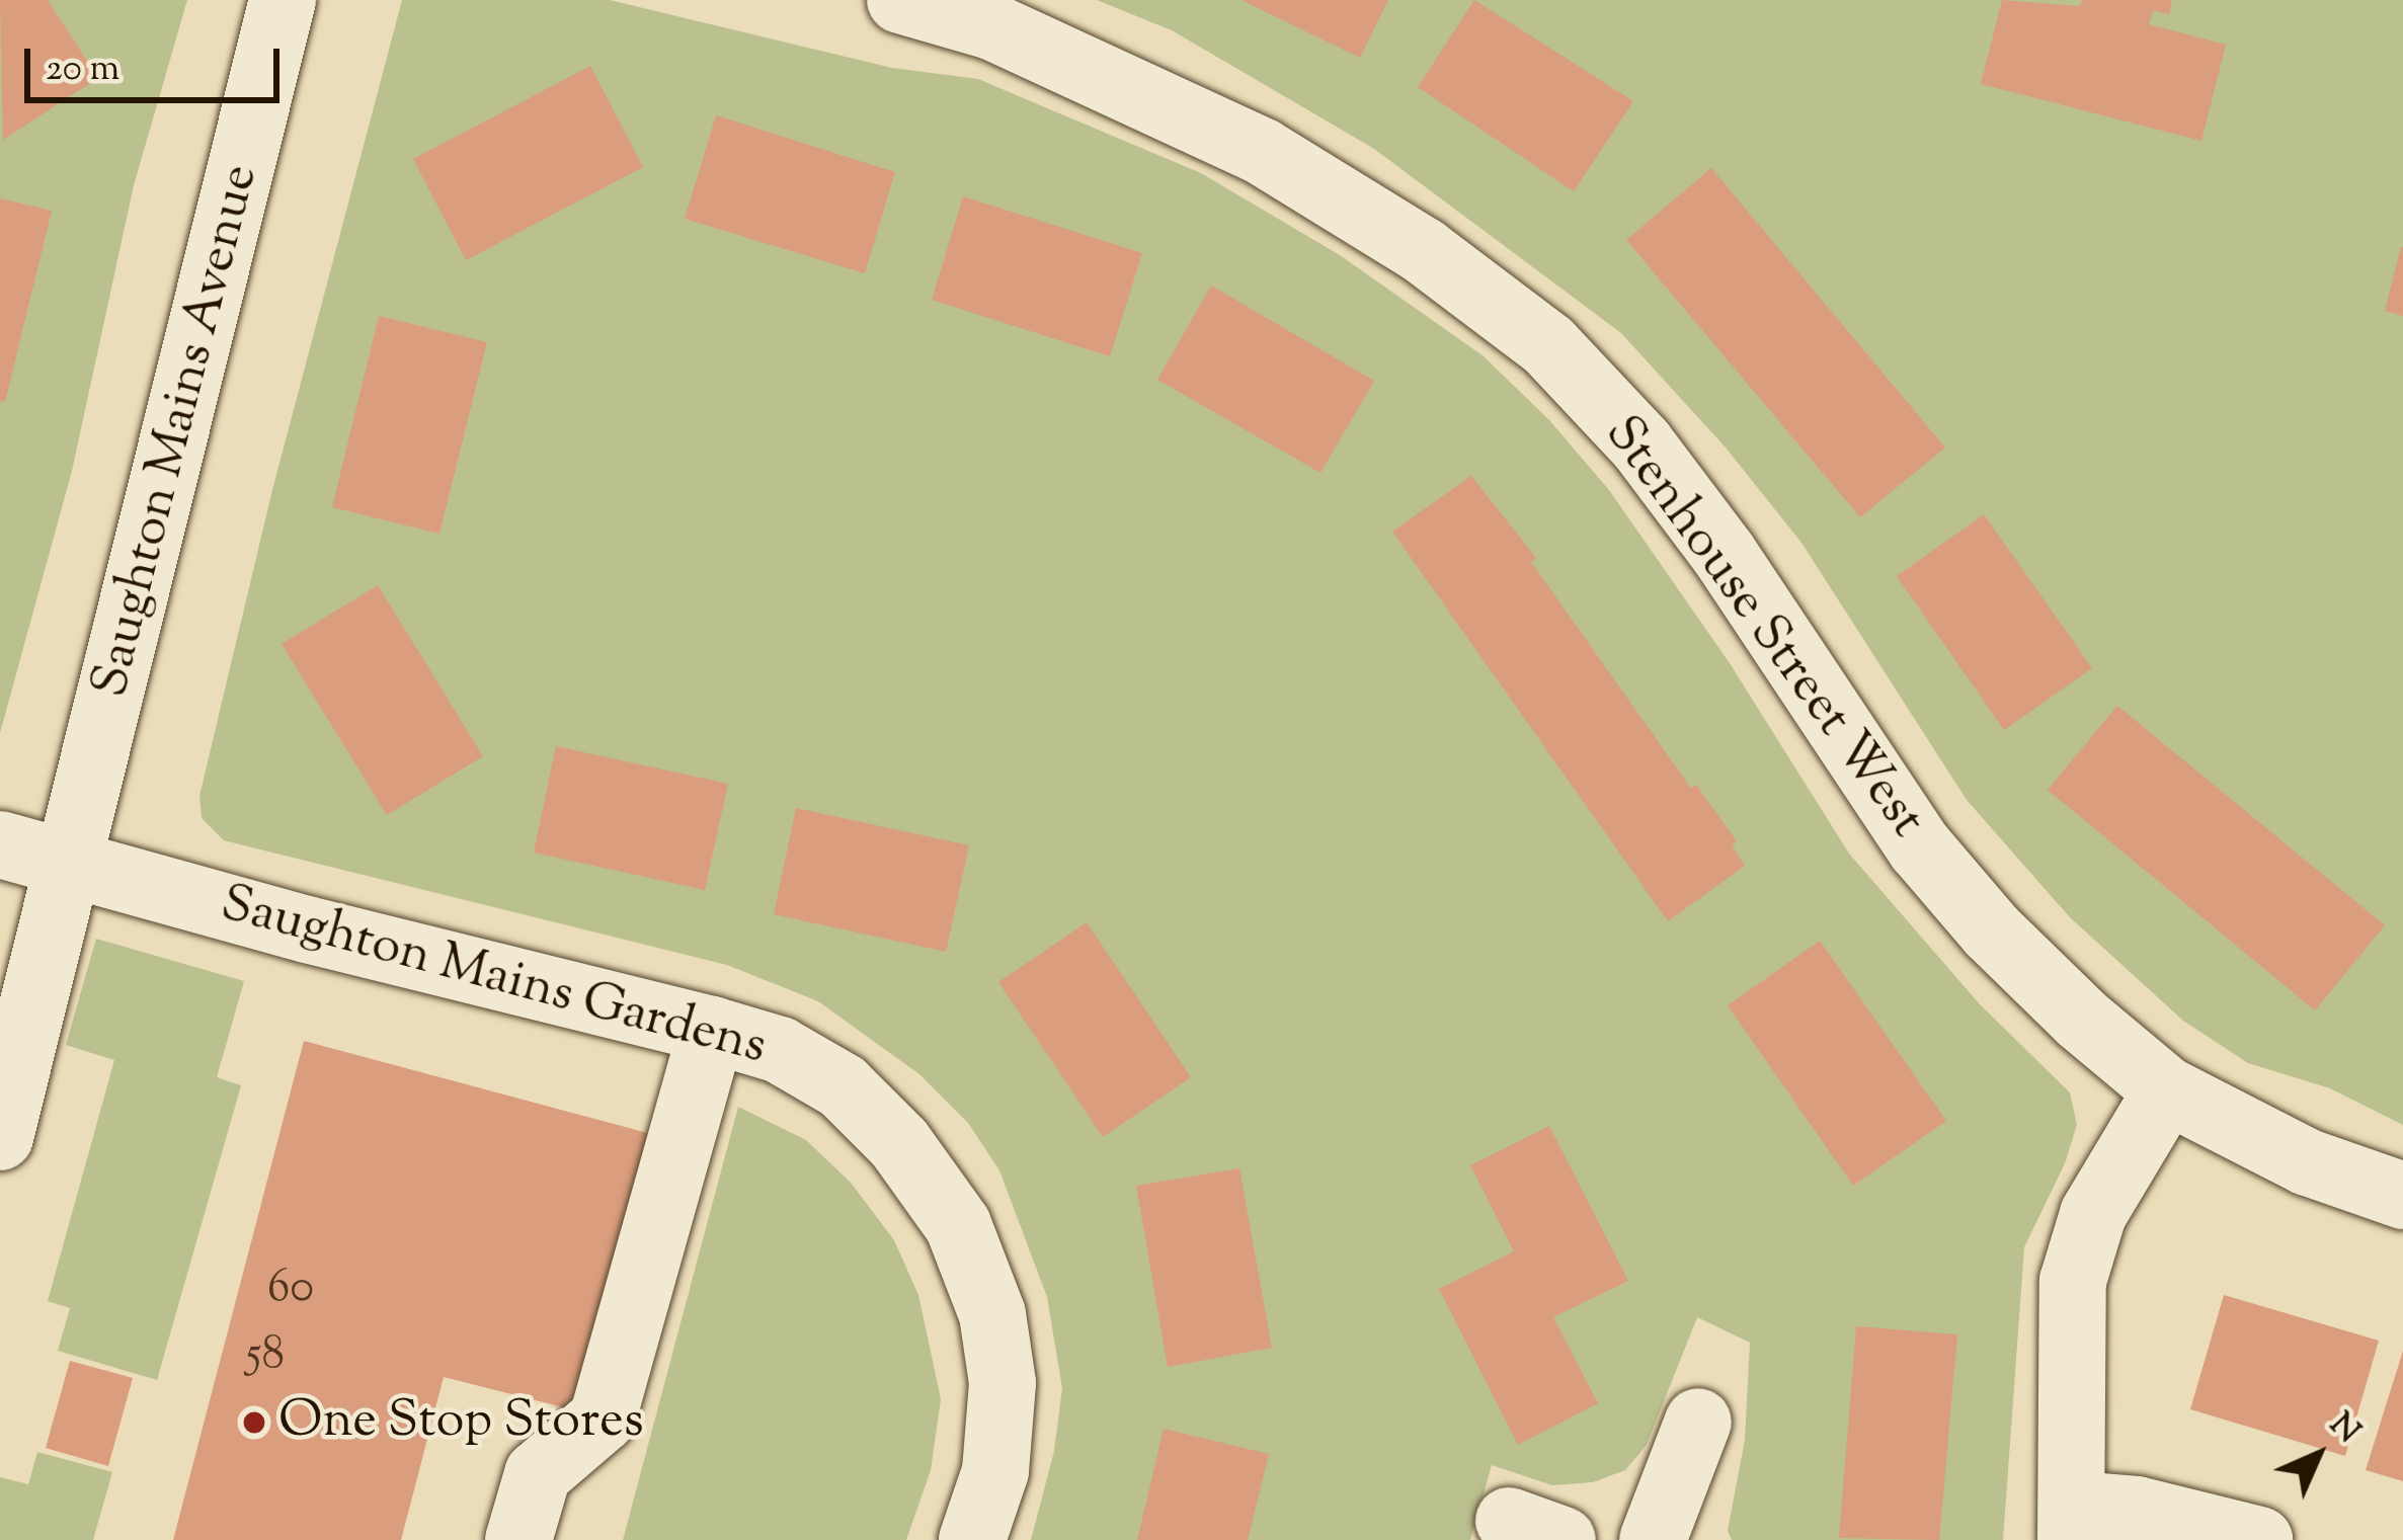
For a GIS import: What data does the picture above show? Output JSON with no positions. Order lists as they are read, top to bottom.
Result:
{
  "streets": {
    "street": ["Saughton Mains Avenue", "Stenhouse Street West", "Saughton Mains Gardens"]
  },
  "crossings": [
    ["Saughton Mains Avenue", "Saughton Mains Gardens"]
  ],
  "places": ["One Stop Stores"],
  "house_numbers": ["60", "58"],
  "scale_bar": "20 m",
  "north": "top right"
}
